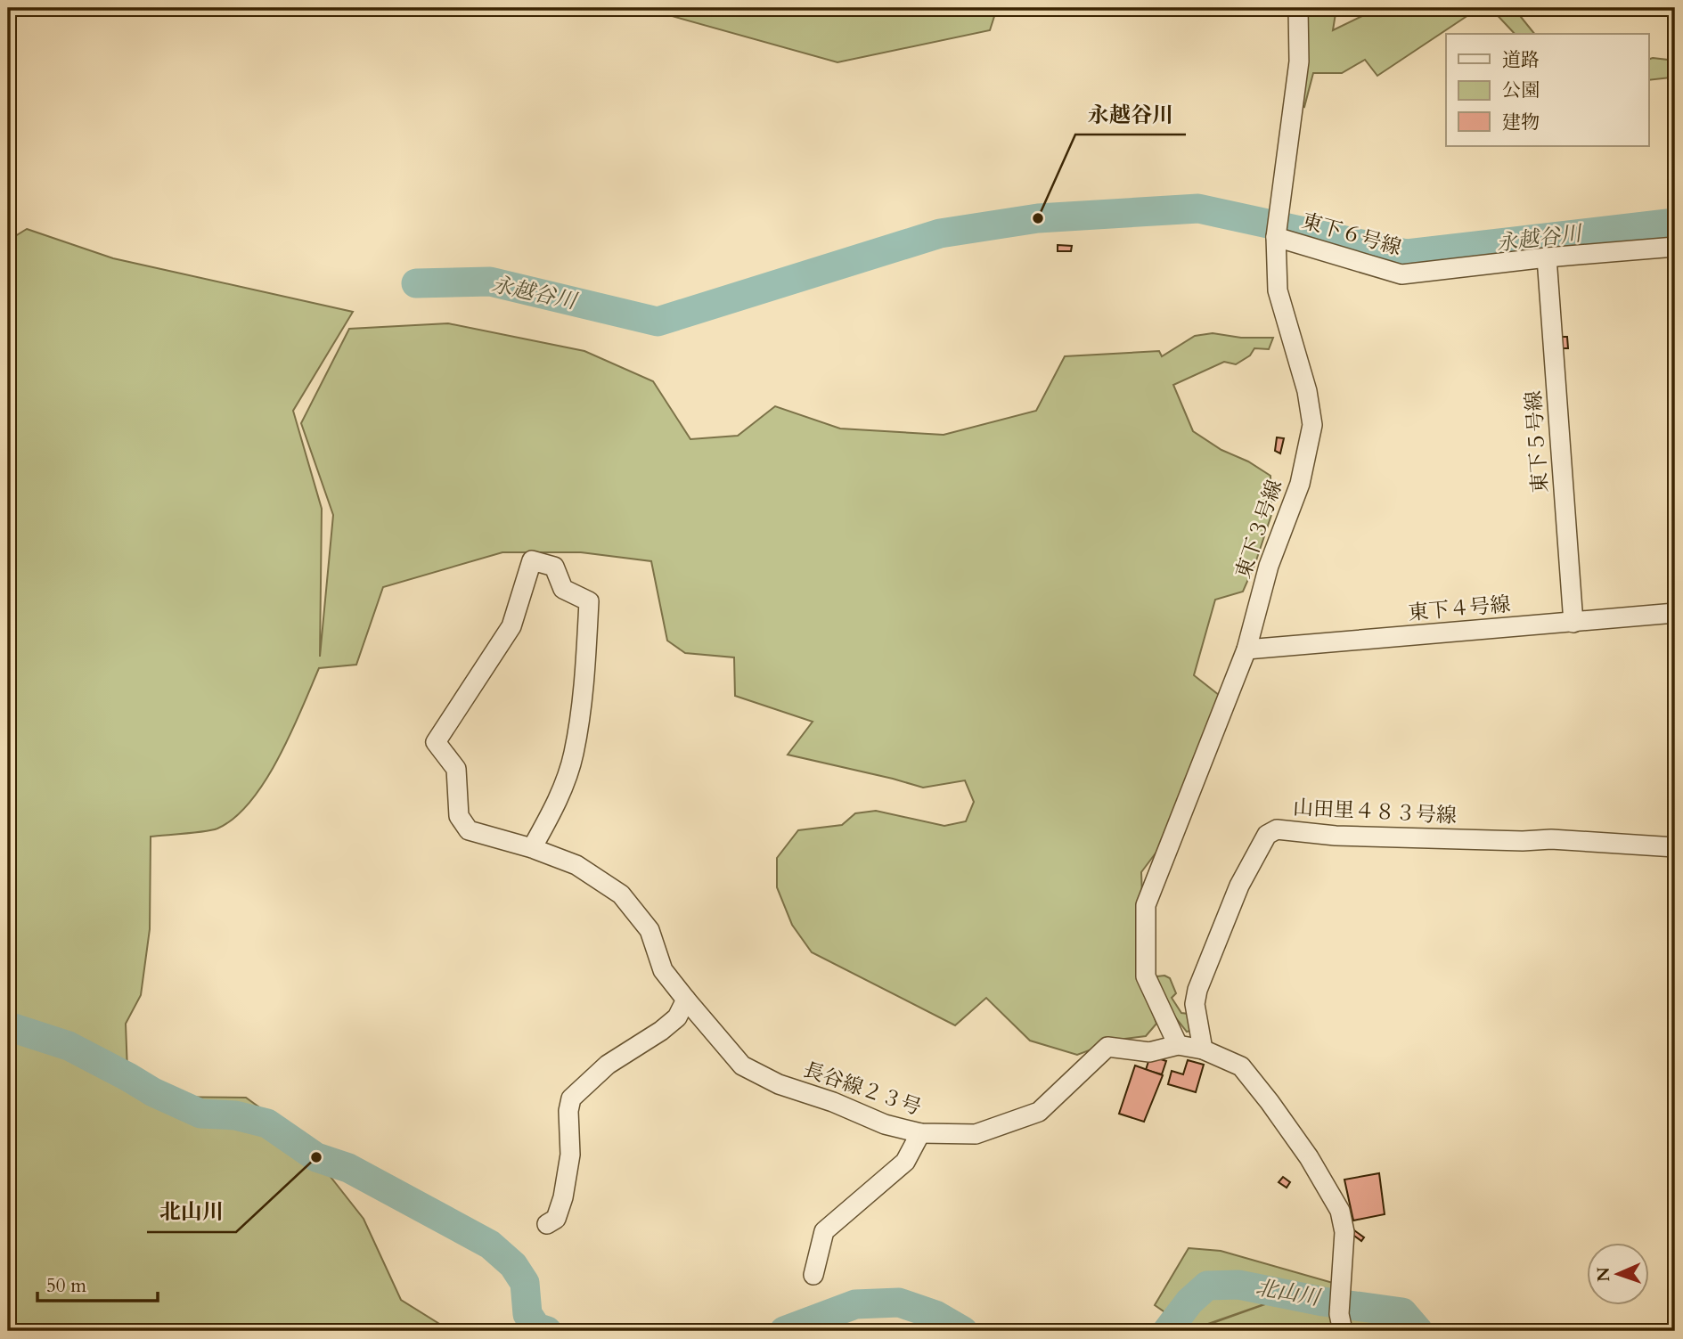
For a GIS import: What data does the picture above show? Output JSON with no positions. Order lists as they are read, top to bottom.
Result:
{
  "streets": {
    "street": [
      "東下６号線",
      "東下５号線",
      "東下３号線",
      "東下４号線",
      "山田里４８３号線",
      "長谷線２３号"
    ]
  },
  "crossings": [
    ["東下６号線", "東下５号線"],
    ["東下６号線", "東下３号線"],
    ["東下５号線", "東下４号線"],
    ["東下３号線", "東下４号線"],
    ["東下３号線", "長谷線２３号"],
    ["山田里４８３号線", "長谷線２３号"]
  ],
  "water": ["永越谷川", "北山川"],
  "places": ["永越谷川", "北山川"],
  "legend": ["道路", "公園", "建物"],
  "scale_bar": "50 m",
  "north": "left"
}
